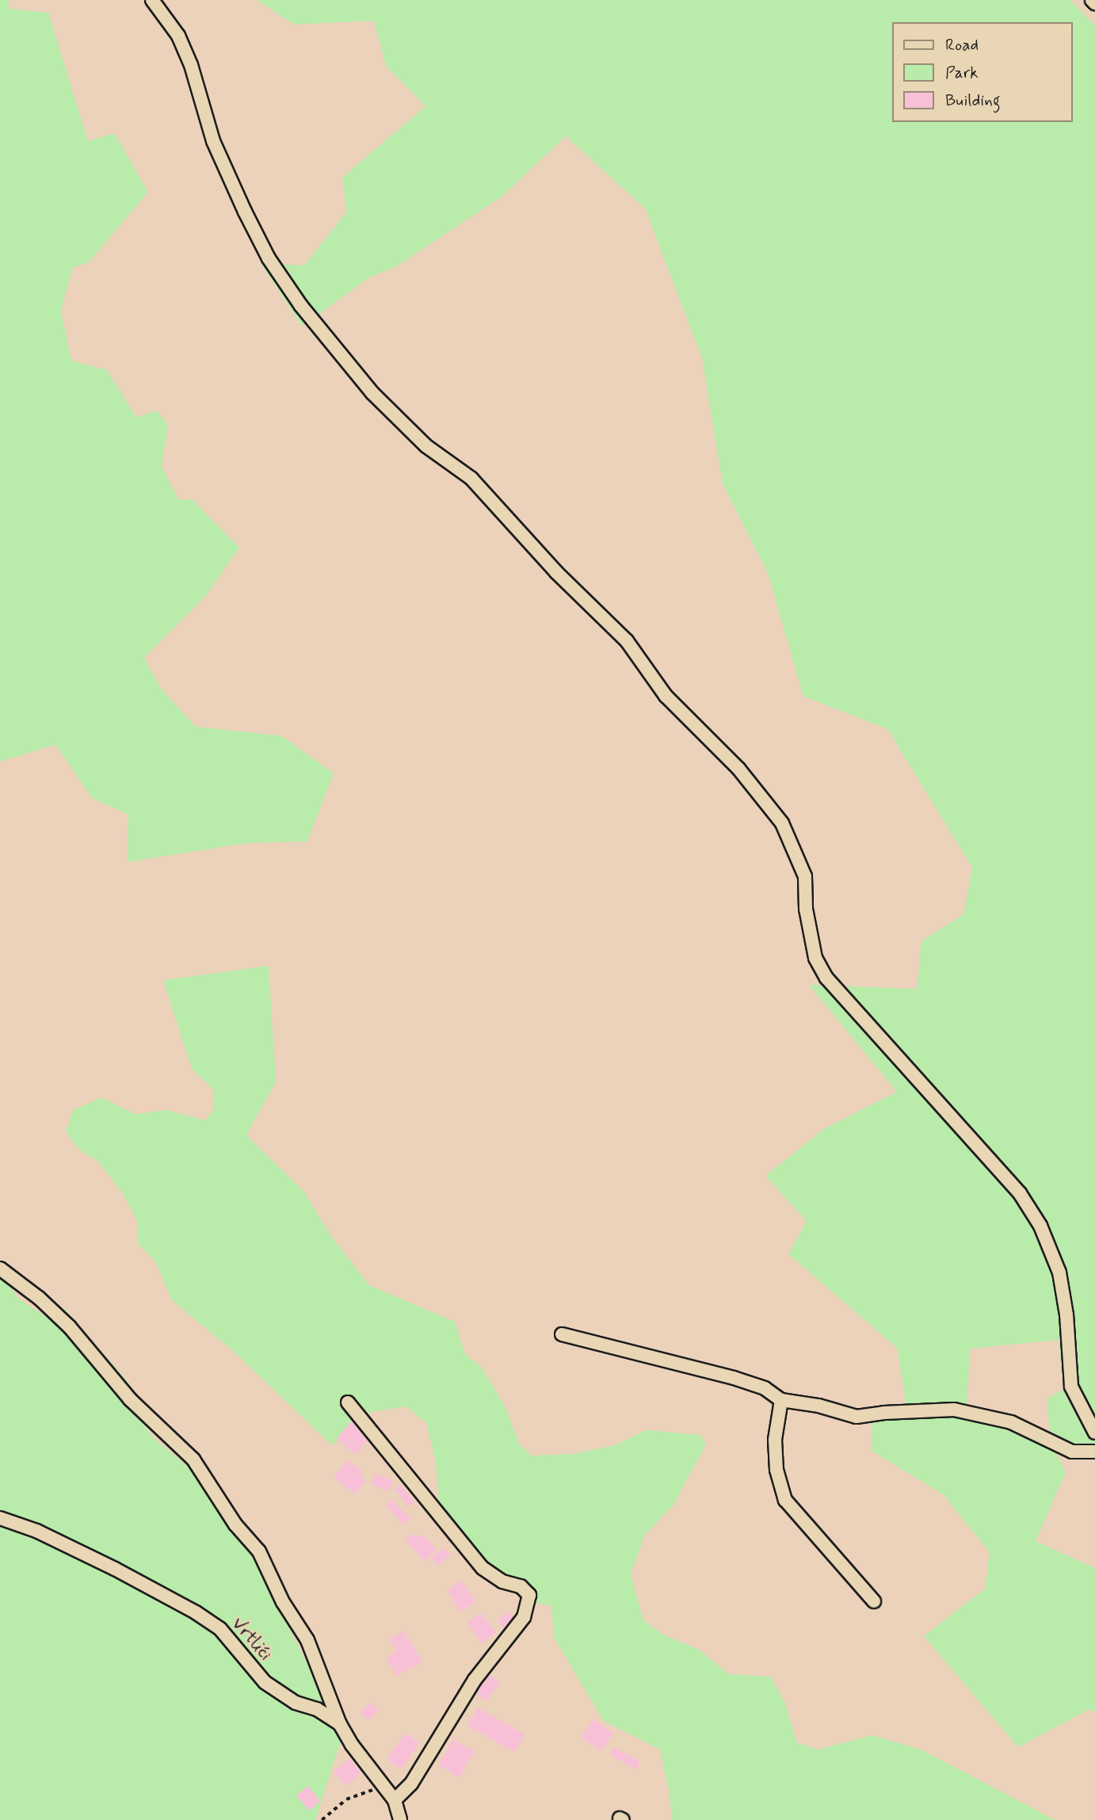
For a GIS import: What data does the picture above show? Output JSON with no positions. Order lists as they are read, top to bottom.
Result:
{
  "streets": {
    "street": ["Vrtlići"]
  },
  "legend": ["Road", "Park", "Building"]
}
